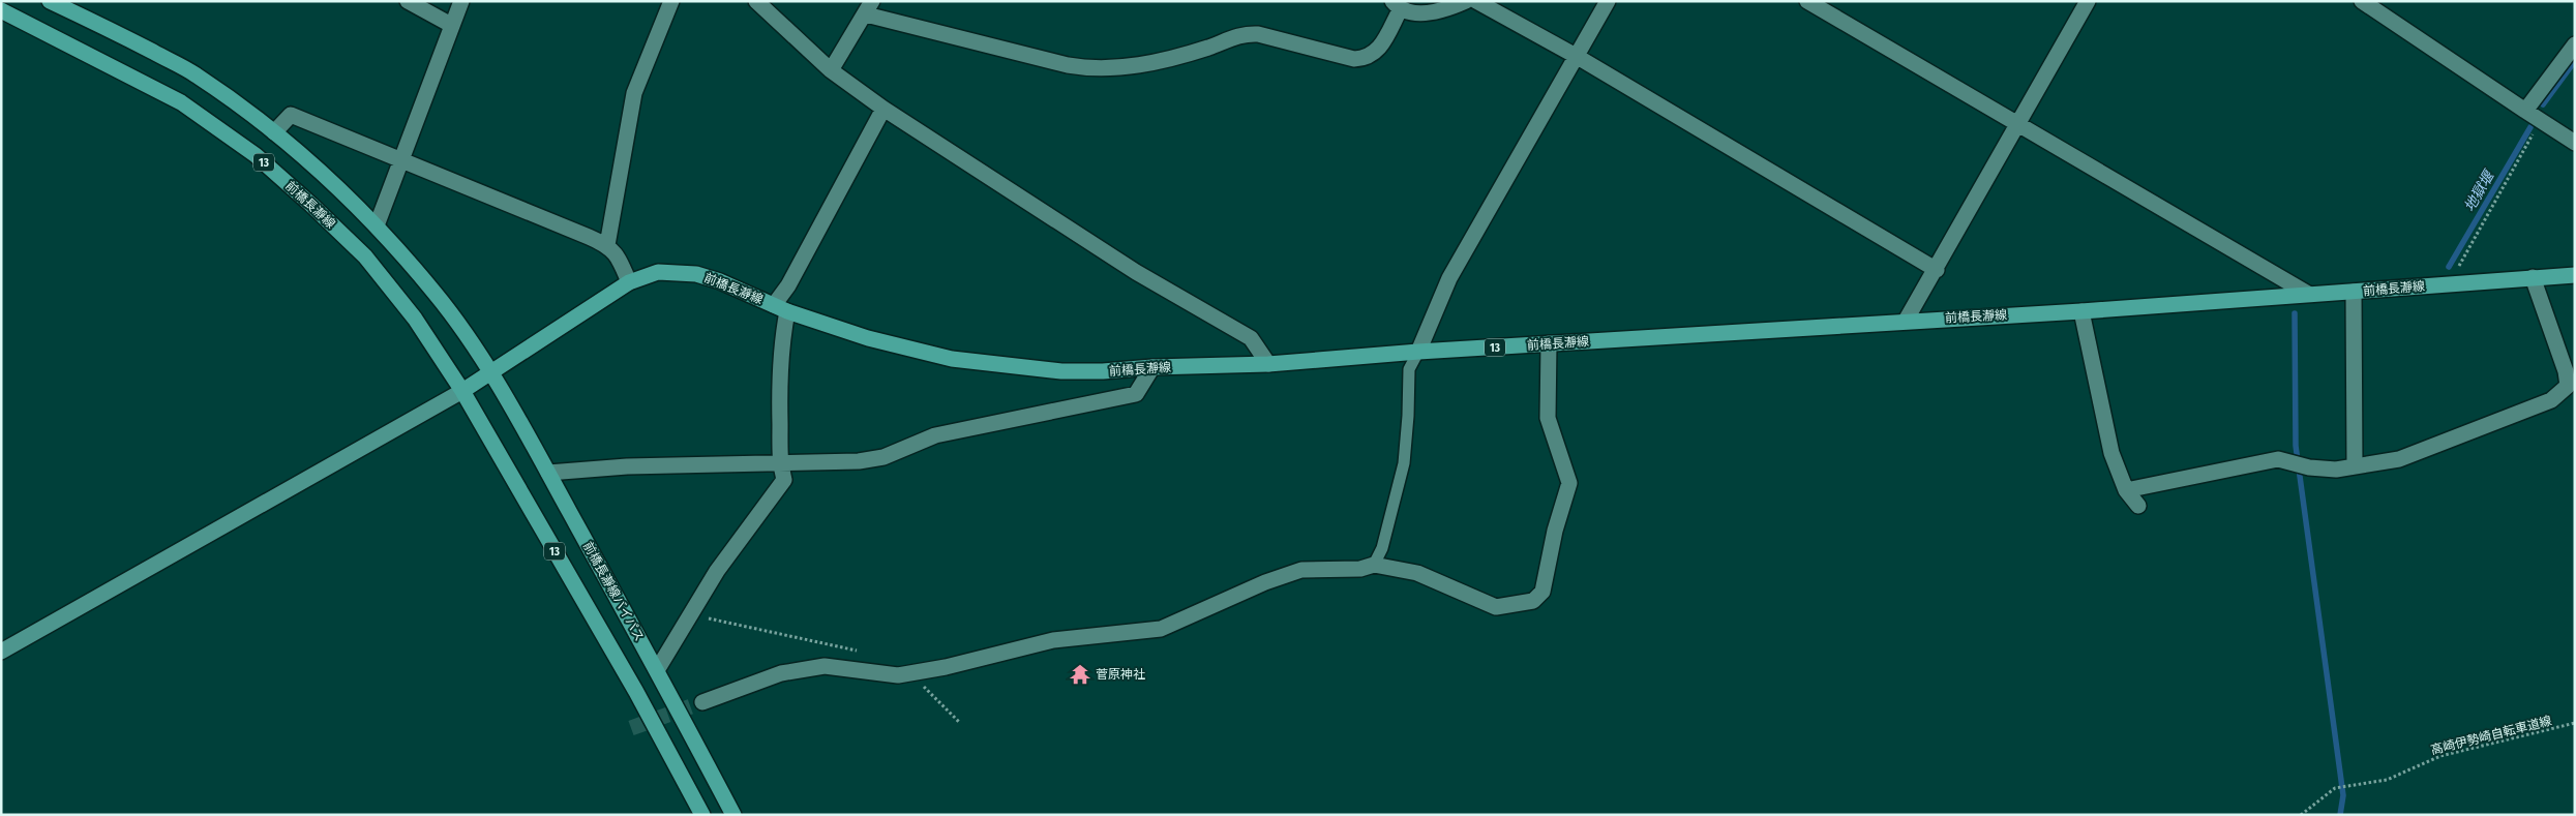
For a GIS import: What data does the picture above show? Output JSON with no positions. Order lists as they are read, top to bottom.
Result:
{
  "streets": {
    "main road": ["13", "前橋長瀞線", "前橋長瀞線バイパス"],
    "path": ["高崎伊勢崎自転車道線"]
  },
  "crossings": [
    ["13", "前橋長瀞線"],
    ["13", "前橋長瀞線バイパス"],
    ["前橋長瀞線", "前橋長瀞線バイパス"]
  ],
  "water": ["地獄堰"],
  "places": {
    "temple": ["菅原神社"]
  }
}
